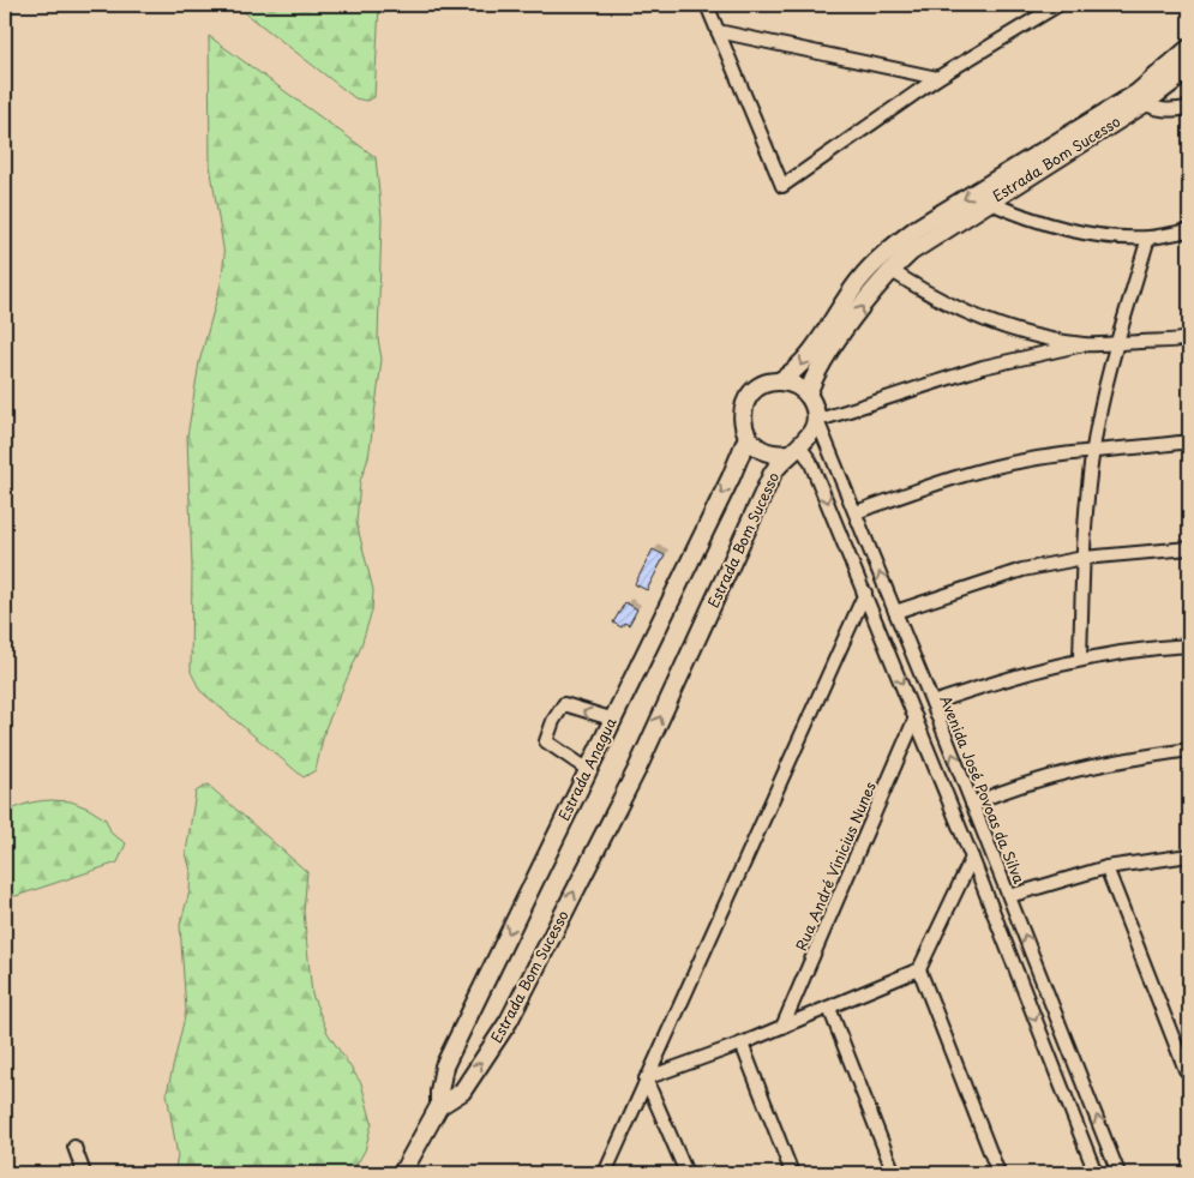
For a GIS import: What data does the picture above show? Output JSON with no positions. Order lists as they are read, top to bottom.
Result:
{
  "streets": {
    "main road": ["Estrada Bom Sucesso", "Estrada Anagua"],
    "street": ["Avenida José Povoas da Silva", "Rua André Vinicius Nunes"]
  },
  "crossings": [
    ["Estrada Bom Sucesso", "Estrada Anagua"],
    ["Estrada Bom Sucesso", "Avenida José Povoas da Silva"],
    ["Estrada Anagua", "Avenida José Povoas da Silva"]
  ],
  "one_way": ["Estrada Anagua"]
}
